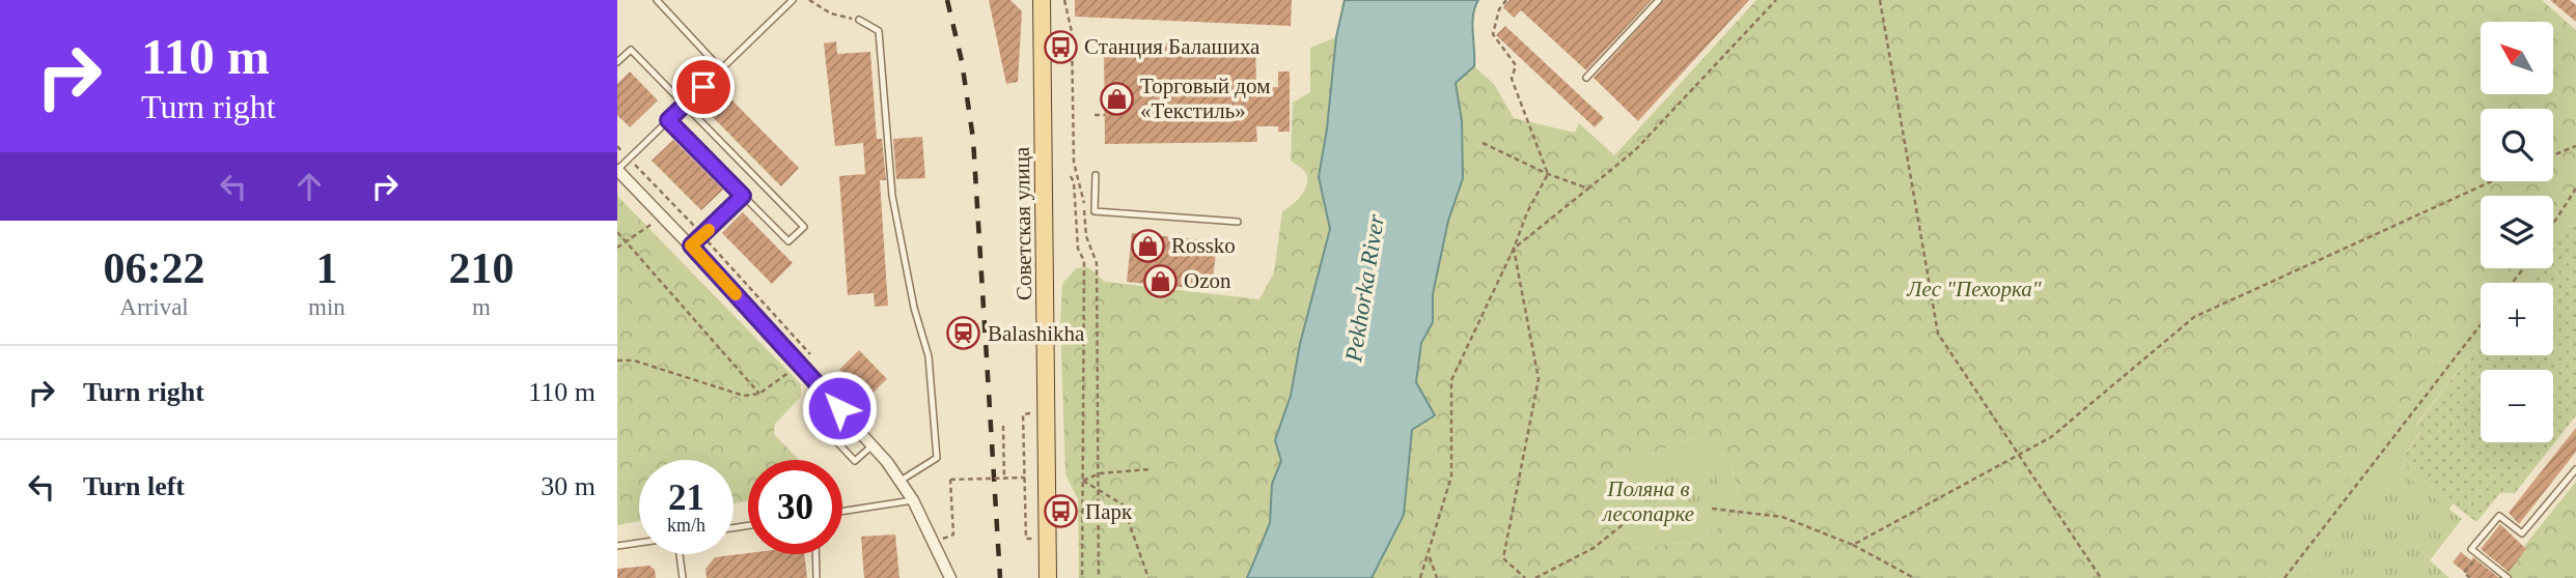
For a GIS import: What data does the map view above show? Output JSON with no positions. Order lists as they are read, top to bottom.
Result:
{
  "streets": {
    "main road": ["Советская улица"]
  },
  "water": ["Pekhorka River"],
  "parks": ["Лес \"Пехорка\"", "Поляна в лесопарке"],
  "places": {
    "bus stop": ["Станция Балашиха", "Парк"],
    "shop": ["Торговый дом «Текстиль»", "Rossko", "Ozon"],
    "station": ["Balashikha"]
  },
  "north": "top left",
  "page": {
    "turn": ["110 m", "Turn right"],
    "map_buttons": ["+", "−"],
    "eta": [
      "06:22",
      "Arrival",
      "1",
      "min",
      "210",
      "m"
    ],
    "list": [
      {
        "name": "Turn right",
        "value": "110 m"
      },
      {
        "name": "Turn left",
        "value": "30 m"
      }
    ],
    "speed": "21 km/h",
    "limit": "30"
  }
}
